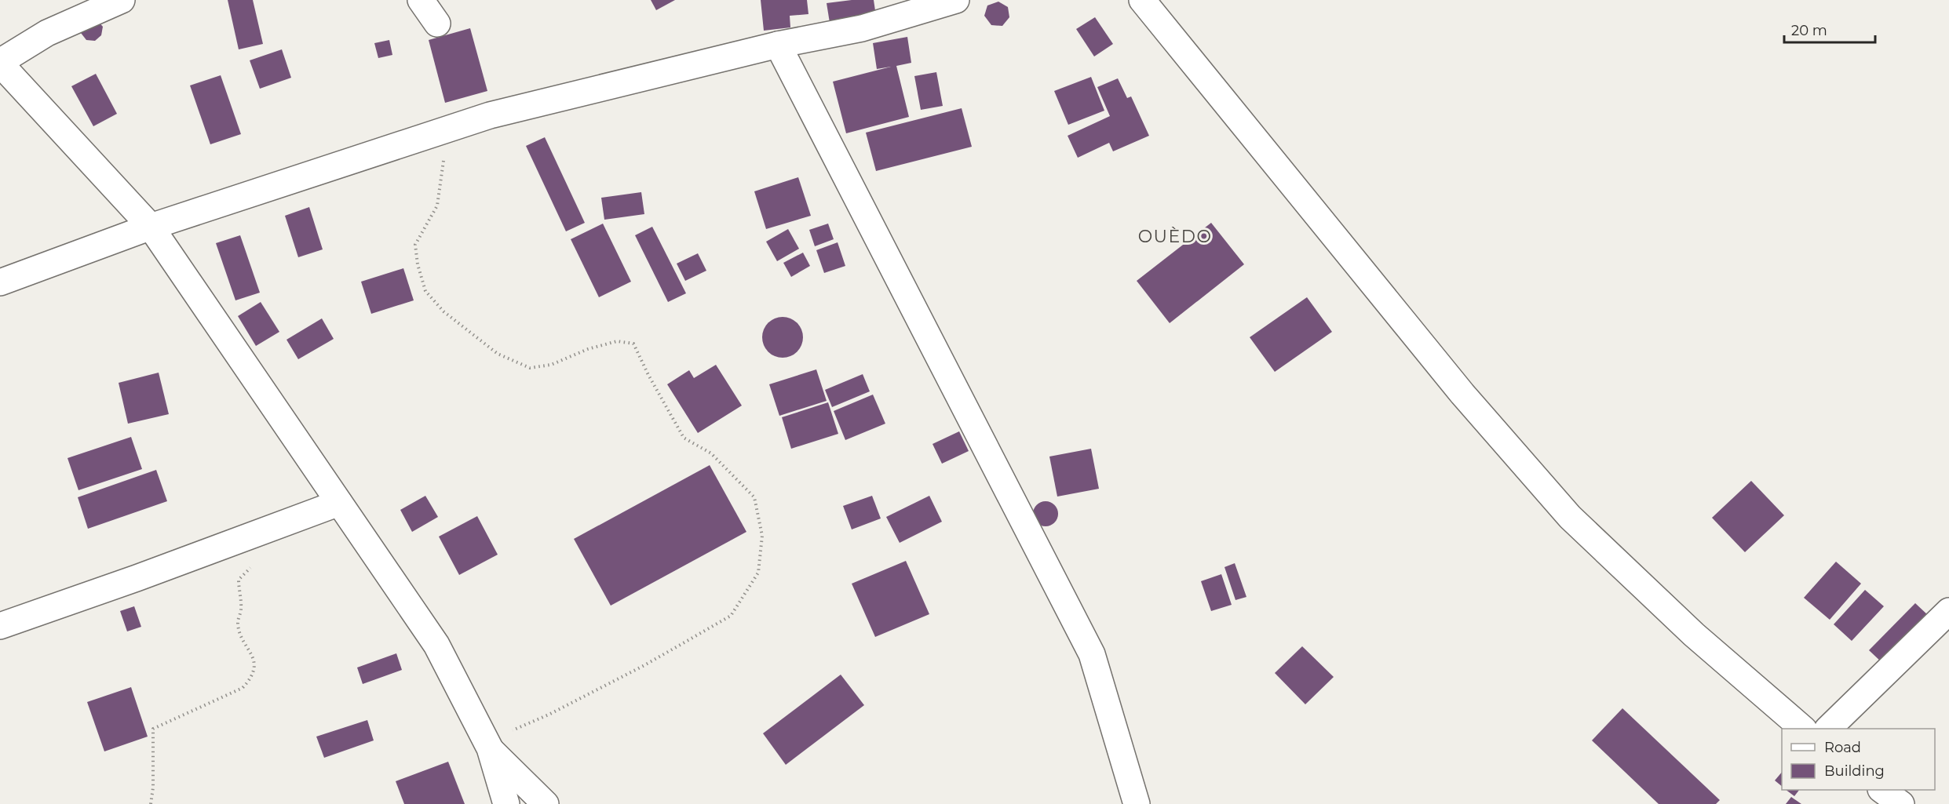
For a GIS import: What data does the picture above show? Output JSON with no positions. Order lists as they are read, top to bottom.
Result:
{
  "districts": ["OUÈDO"],
  "legend": ["Road", "Building"],
  "scale_bar": "20 m"
}
